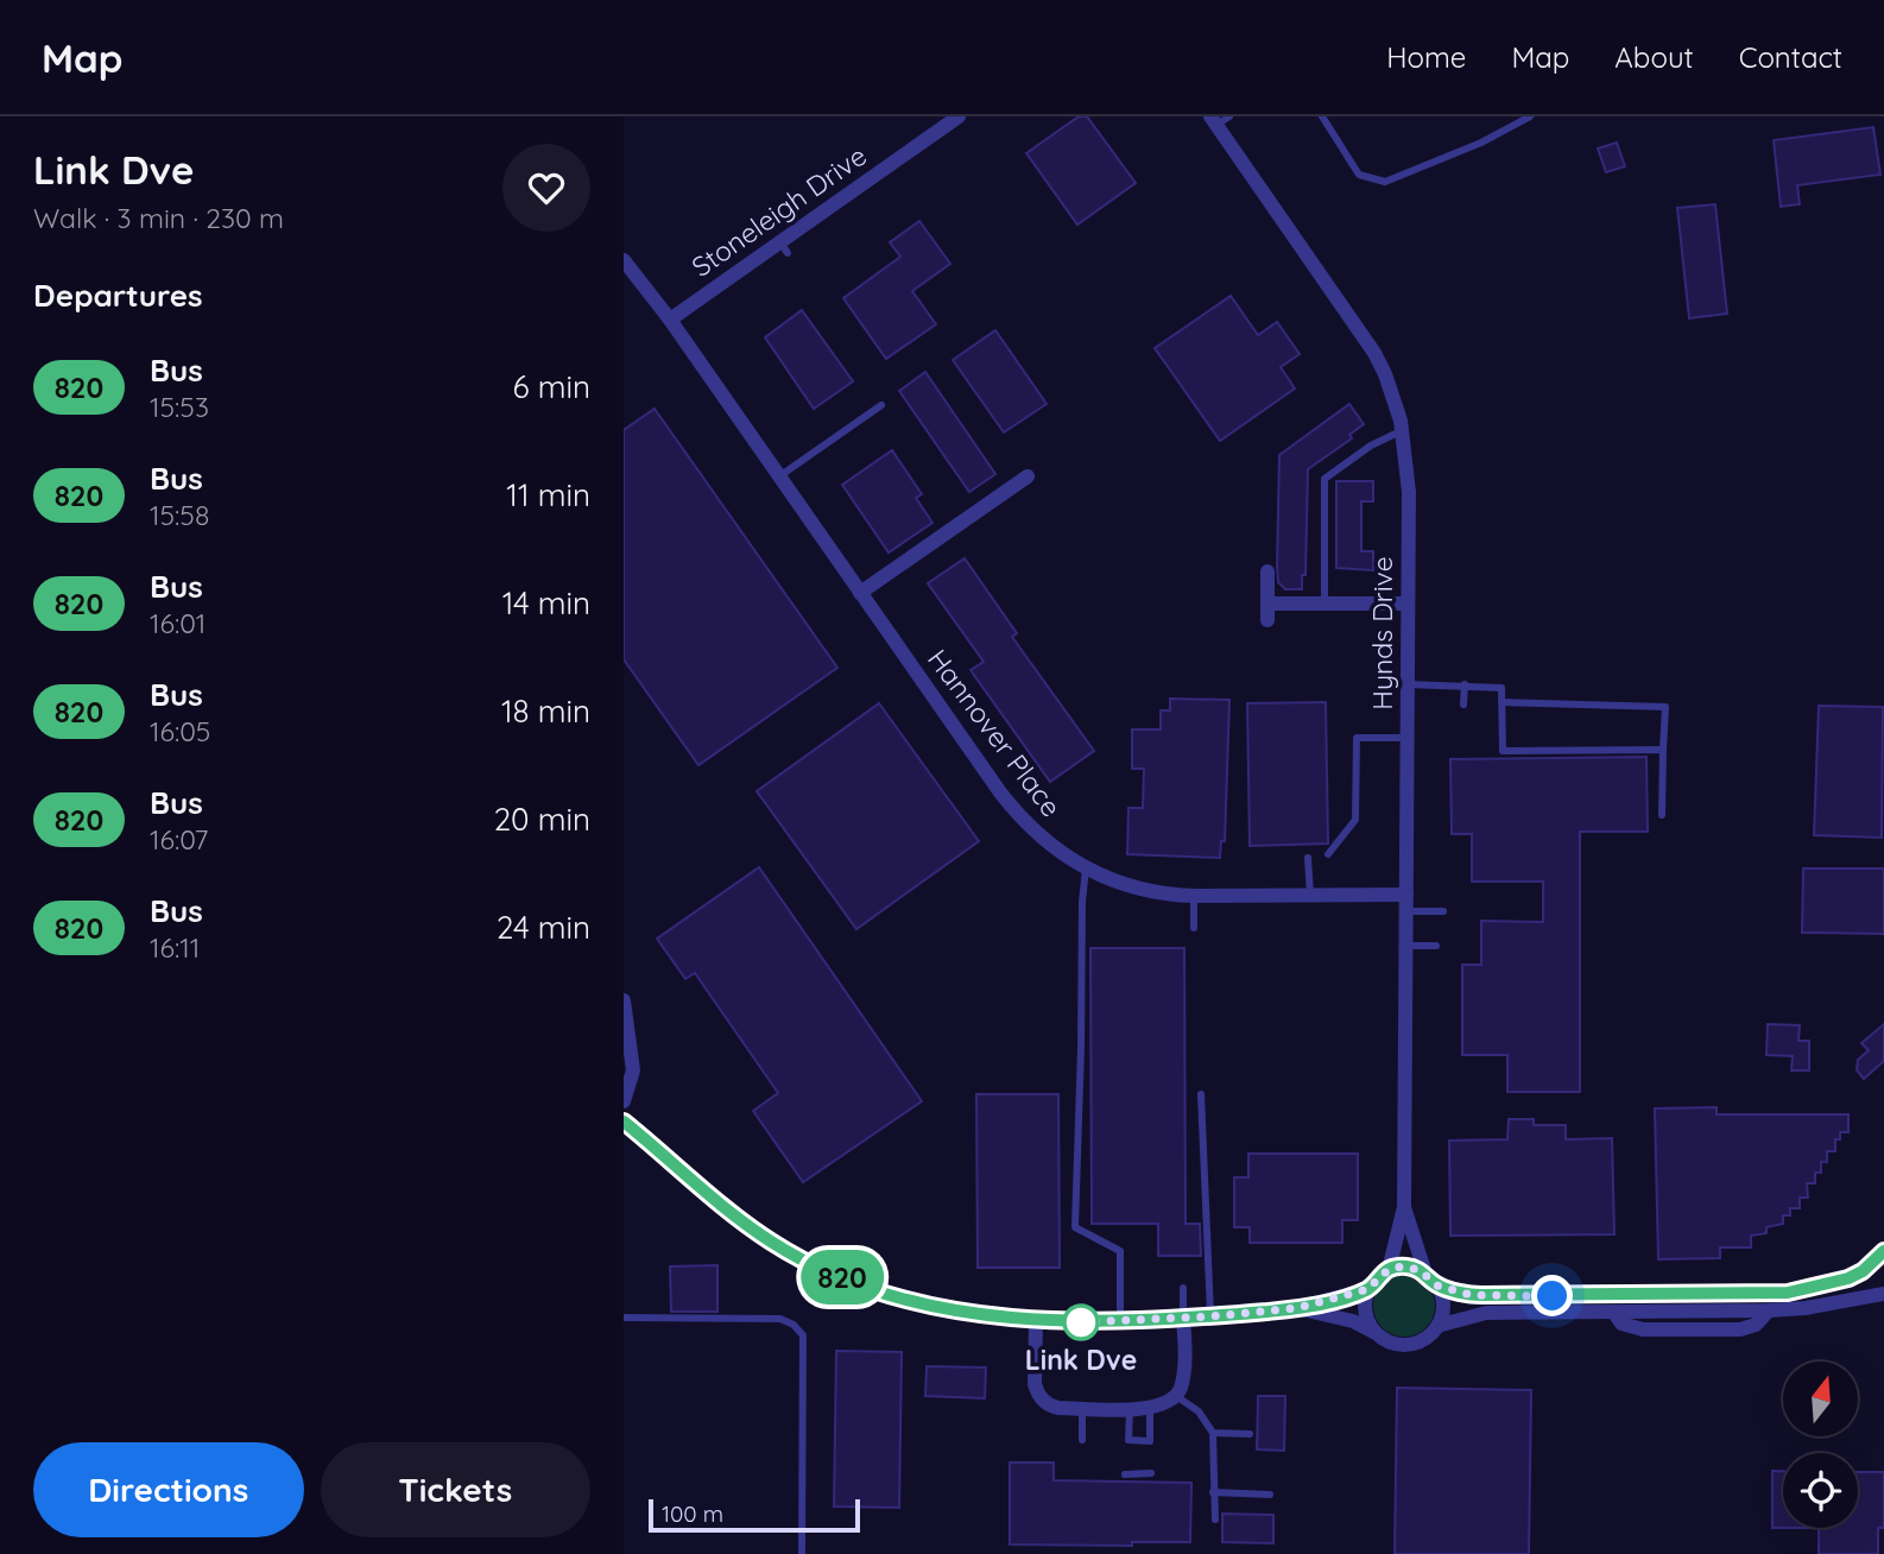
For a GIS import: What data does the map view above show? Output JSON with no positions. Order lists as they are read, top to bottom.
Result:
{
  "streets": {
    "street": ["Stoneleigh Drive", "Hynds Drive", "Hannover Place"]
  },
  "crossings": [
    ["Stoneleigh Drive", "Hannover Place"],
    ["Hynds Drive", "Hannover Place"]
  ],
  "places": ["Link Dve"],
  "lines": ["bus line 820"],
  "scale_bar": "100 m",
  "north": "top",
  "page": {
    "header": "Map",
    "nav": [
      "Home",
      "Map",
      "About",
      "Contact"
    ],
    "heading": [
      ["Link Dve", "Walk · 3 min · 230 m"],
      "Departures"
    ],
    "on_map": "820",
    "list": [
      {
        "mark": "820",
        "name": "Bus",
        "note": "15:53",
        "value": "6 min"
      },
      {
        "mark": "820",
        "name": "Bus",
        "note": "15:58",
        "value": "11 min"
      },
      {
        "mark": "820",
        "name": "Bus",
        "note": "16:01",
        "value": "14 min"
      },
      {
        "mark": "820",
        "name": "Bus",
        "note": "16:05",
        "value": "18 min"
      },
      {
        "mark": "820",
        "name": "Bus",
        "note": "16:07",
        "value": "20 min"
      },
      {
        "mark": "820",
        "name": "Bus",
        "note": "16:11",
        "value": "24 min"
      }
    ],
    "buttons": ["Directions", "Tickets"],
    "scale": "100 m"
  }
}
